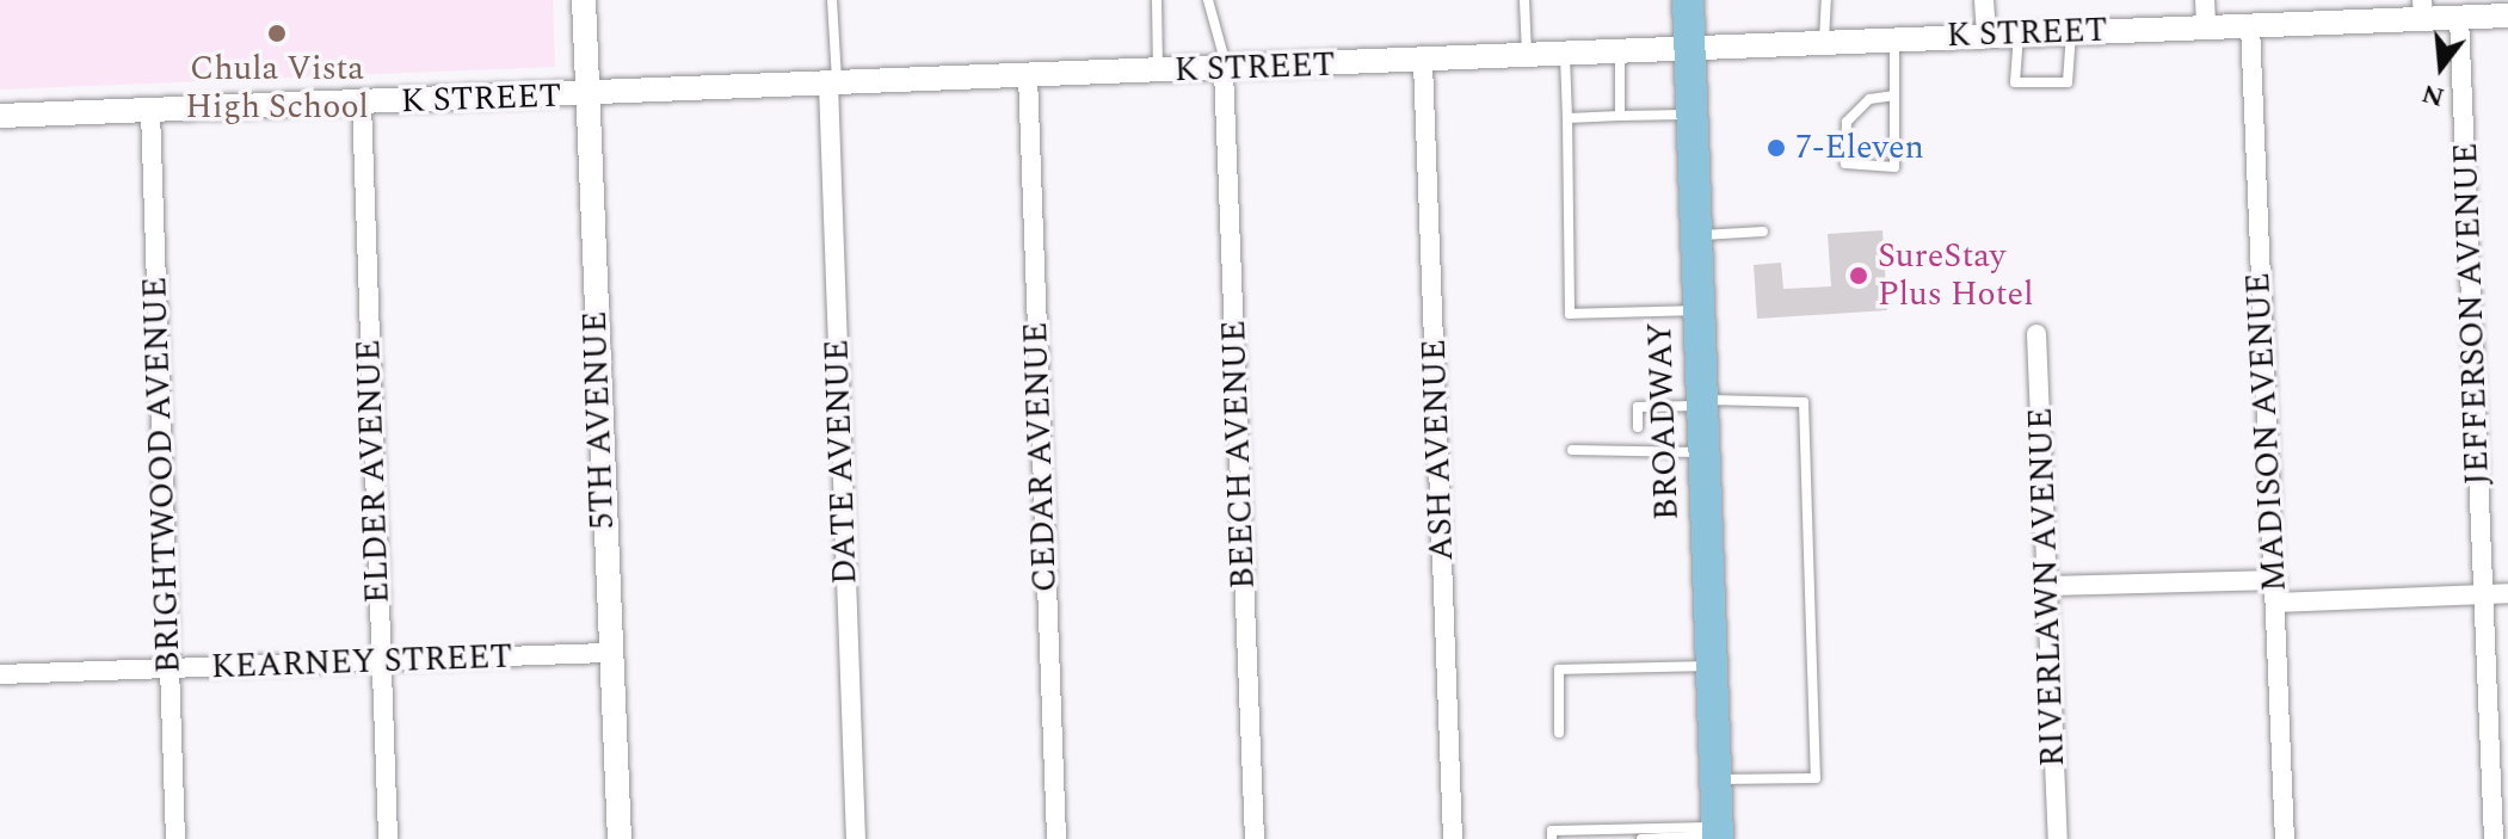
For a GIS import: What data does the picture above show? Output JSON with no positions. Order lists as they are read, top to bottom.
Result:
{
  "streets": {
    "main road": ["BROADWAY"],
    "street": [
      "K STREET",
      "JEFFERSON AVENUE",
      "5TH AVENUE",
      "MADISON AVENUE",
      "ASH AVENUE",
      "BEECH AVENUE",
      "CEDAR AVENUE",
      "DATE AVENUE",
      "ELDER AVENUE",
      "BRIGHTWOOD AVENUE",
      "RIVERLAWN AVENUE",
      "KEARNEY STREET"
    ]
  },
  "crossings": [
    ["K STREET", "JEFFERSON AVENUE"],
    ["K STREET", "5TH AVENUE"],
    ["K STREET", "BROADWAY"],
    ["K STREET", "MADISON AVENUE"],
    ["K STREET", "ASH AVENUE"],
    ["K STREET", "BEECH AVENUE"],
    ["K STREET", "CEDAR AVENUE"],
    ["K STREET", "DATE AVENUE"],
    ["K STREET", "ELDER AVENUE"],
    ["K STREET", "BRIGHTWOOD AVENUE"],
    ["5TH AVENUE", "KEARNEY STREET"],
    ["ELDER AVENUE", "KEARNEY STREET"],
    ["BRIGHTWOOD AVENUE", "KEARNEY STREET"]
  ],
  "places": ["Chula Vista High School", "7-Eleven", "SureStay Plus Hotel"],
  "north": "bottom"
}
